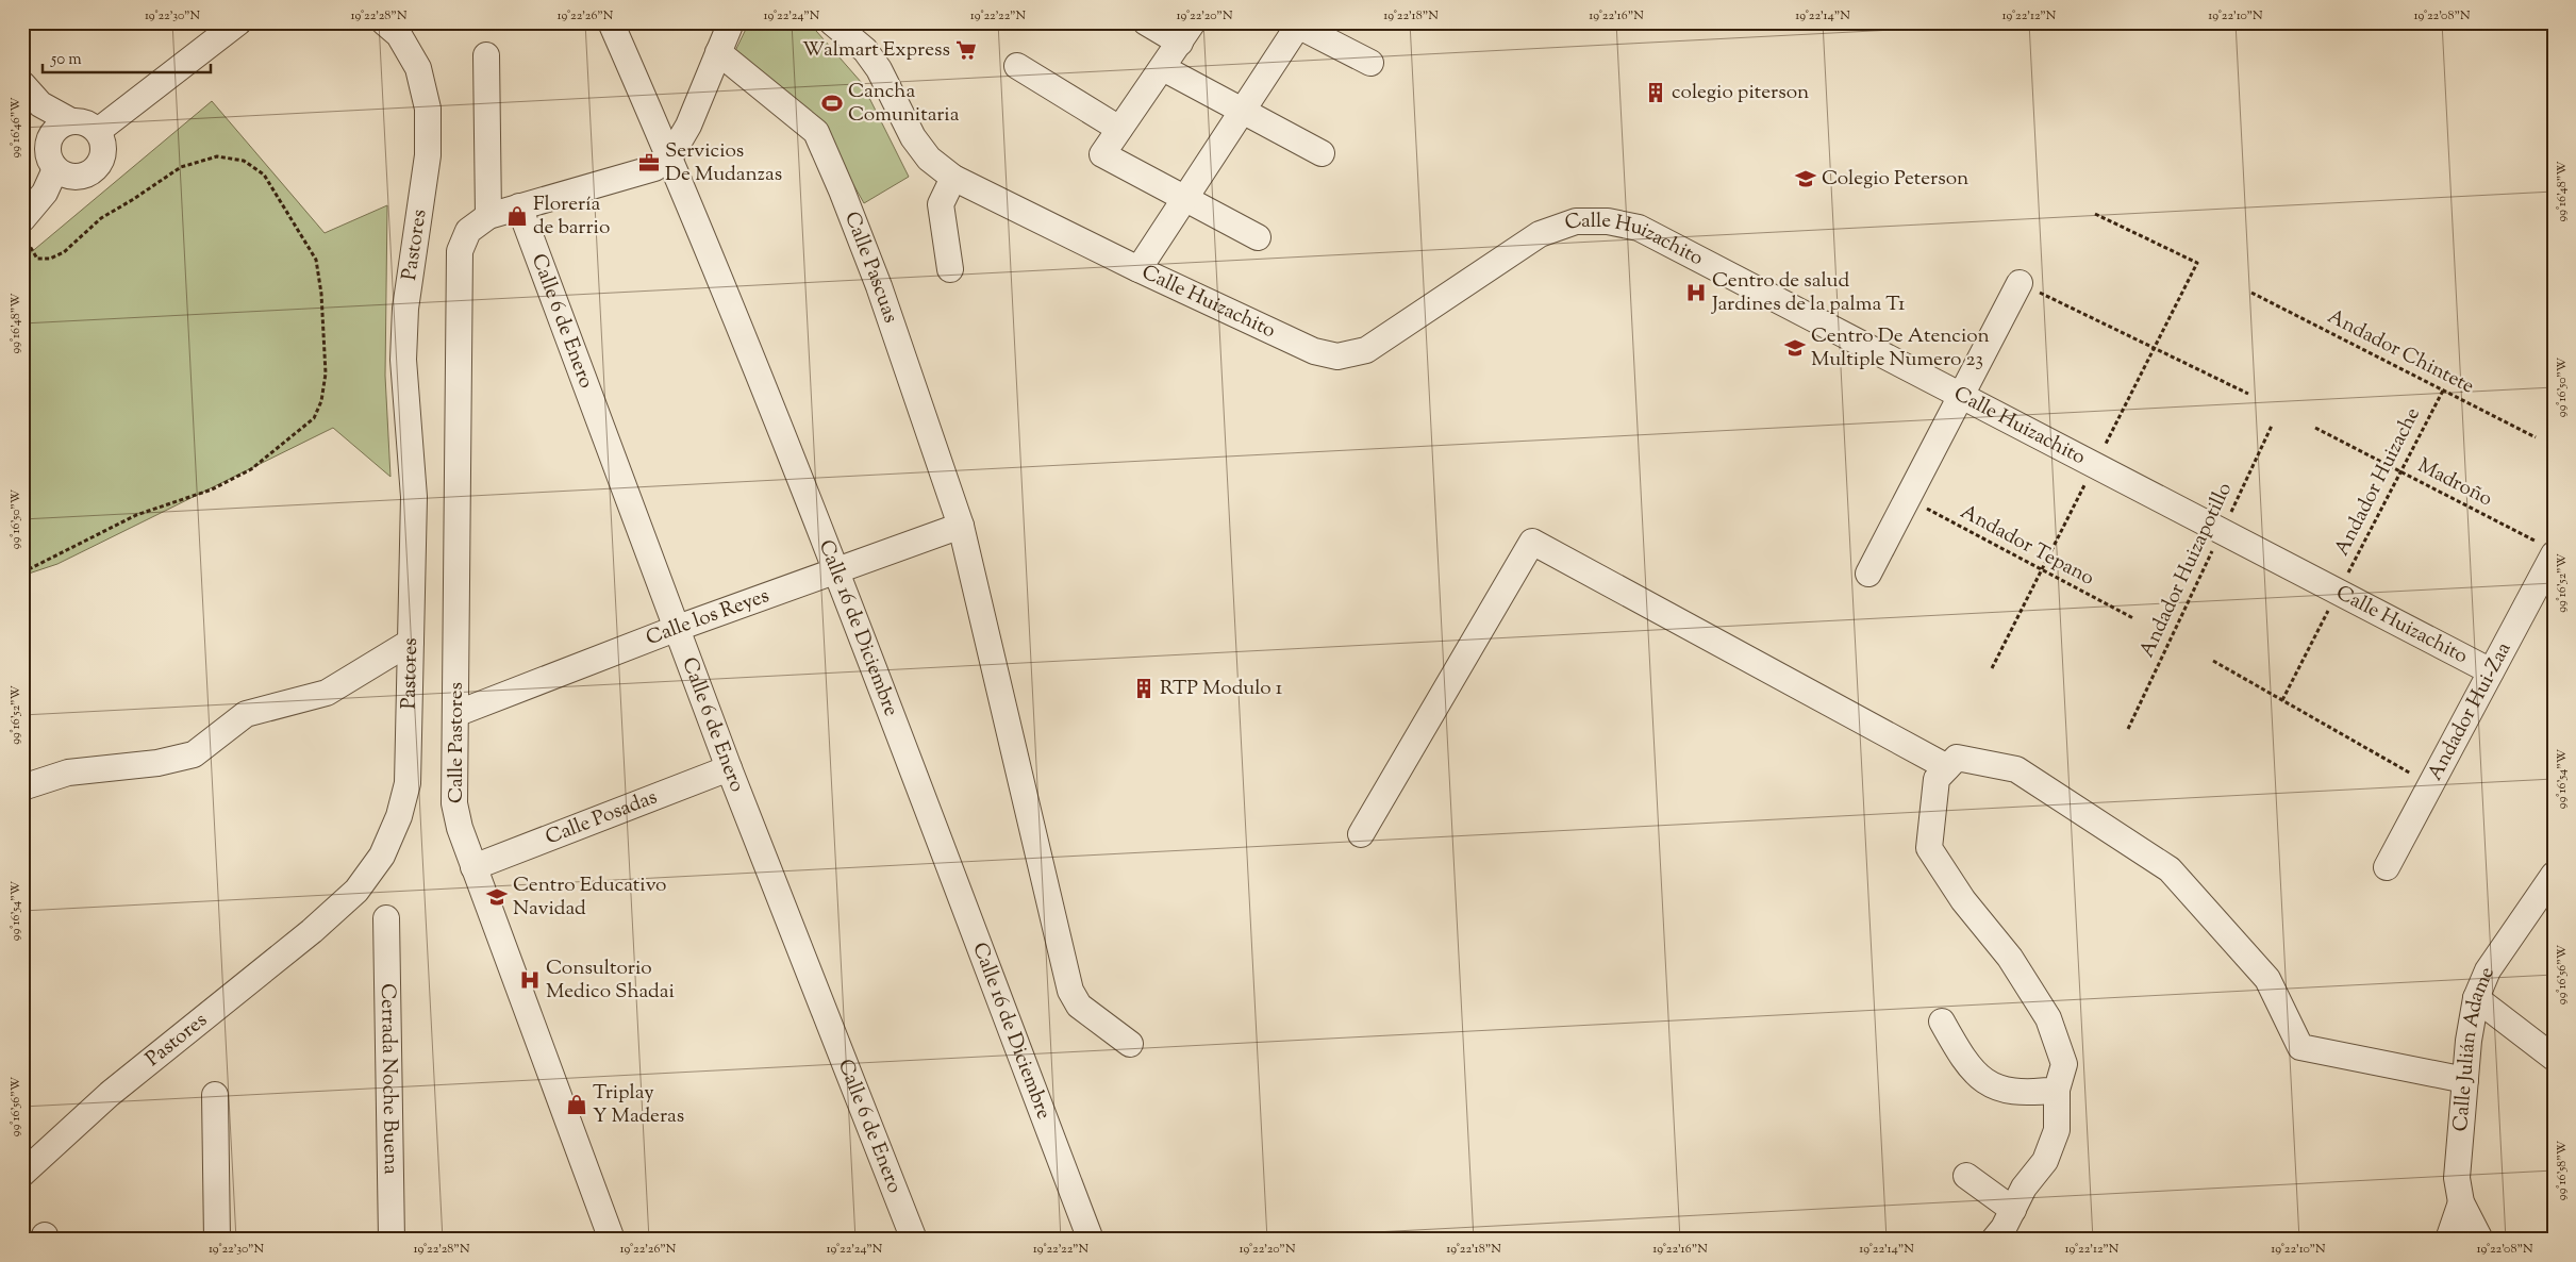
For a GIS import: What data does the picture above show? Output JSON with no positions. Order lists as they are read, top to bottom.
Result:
{
  "streets": {
    "street": [
      "Pastores",
      "Calle Huizachito",
      "Calle Pascuas",
      "Calle 6 de Enero",
      "Calle los Reyes",
      "Calle 16 de Diciembre",
      "Andador Hui-Zaa",
      "Calle Pastores",
      "Calle Posadas",
      "Calle Julián Adame",
      "Cerrada Noche Buena"
    ],
    "path": [
      "Andador Chintete",
      "Andador Huizache",
      "Madroño",
      "Andador Tepano",
      "Andador Huizapotillo"
    ]
  },
  "crossings": [
    ["Calle Huizachito", "Andador Huizache"],
    ["Calle Huizachito", "Andador Huizapotillo"],
    ["Calle Huizachito", "Andador Hui-Zaa"],
    ["Calle Pascuas", "Calle los Reyes"],
    ["Calle 6 de Enero", "Calle los Reyes"],
    ["Calle 6 de Enero", "Calle Posadas"],
    ["Andador Chintete", "Andador Huizache"],
    ["Andador Huizache", "Madroño"],
    ["Madroño", "Andador Hui-Zaa"],
    ["Calle los Reyes", "Calle 16 de Diciembre"],
    ["Calle los Reyes", "Calle Pastores"],
    ["Calle Pastores", "Calle Posadas"]
  ],
  "places": {
    "supermarket": ["Walmart Express"],
    "building": ["colegio piterson", "RTP Modulo 1"],
    "sports": ["Cancha Comunitaria"],
    "office": ["Servicios De Mudanzas"],
    "school or university": ["Colegio Peterson", "Centro De Atencion Multiple Numero 23", "Centro Educativo Navidad"],
    "shop": ["Florería de barrio", "Triplay Y Maderas"],
    "hospital": ["Centro de salud Jardines de la palma T1", "Consultorio Medico Shadai"]
  },
  "scale_bar": "50 m",
  "coordinates": [
    "19°22'30\"N",
    "19°22'28\"N",
    "19°22'26\"N",
    "19°22'24\"N",
    "19°22'22\"N",
    "19°22'20\"N",
    "19°22'18\"N",
    "19°22'16\"N",
    "19°22'14\"N",
    "19°22'12\"N",
    "19°22'10\"N",
    "19°22'08\"N",
    "99°16'46\"W",
    "99°16'48\"W",
    "99°16'50\"W",
    "99°16'52\"W",
    "99°16'54\"W",
    "99°16'56\"W",
    "99°16'58\"W"
  ]
}
